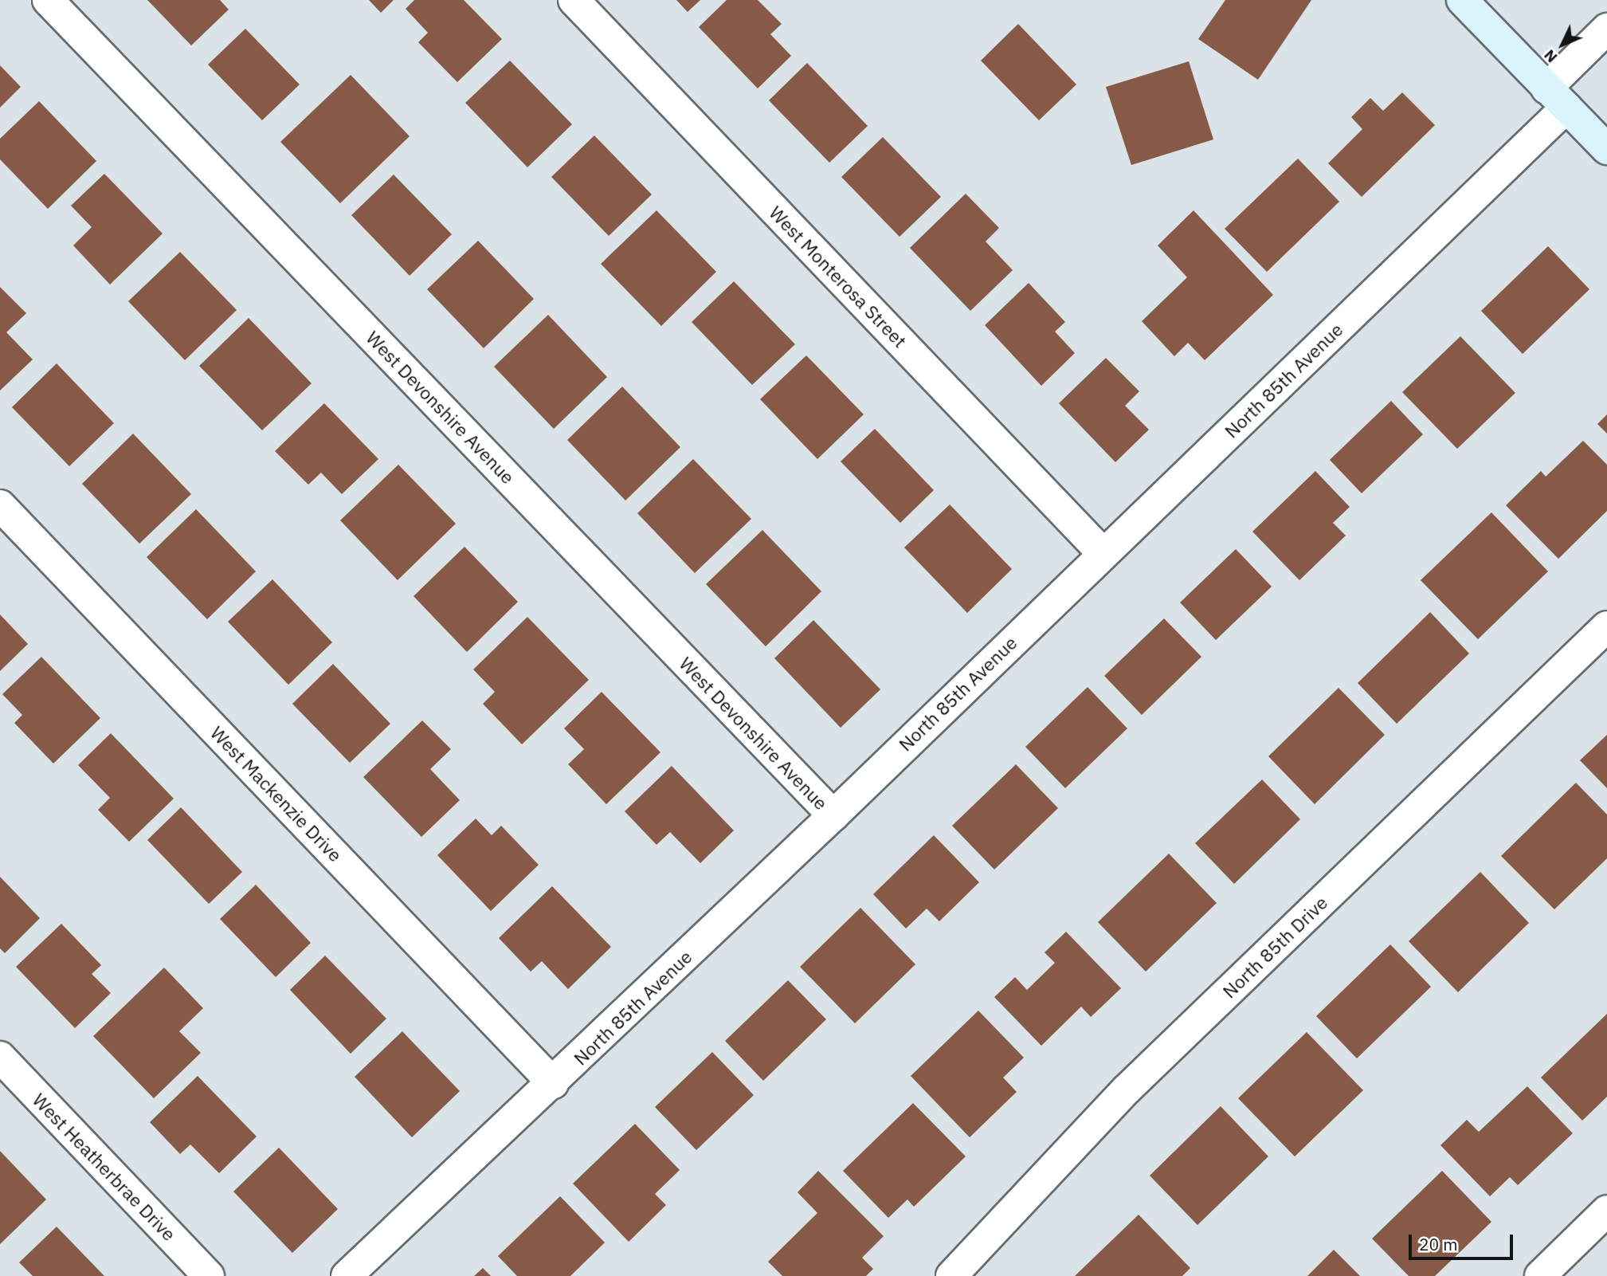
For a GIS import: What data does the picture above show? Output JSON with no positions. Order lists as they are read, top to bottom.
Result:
{
  "streets": {
    "street": [
      "West Monterosa Street",
      "North 85th Avenue",
      "West Devonshire Avenue",
      "West Mackenzie Drive",
      "North 85th Drive",
      "West Heatherbrae Drive"
    ]
  },
  "crossings": [
    ["West Monterosa Street", "North 85th Avenue"],
    ["North 85th Avenue", "West Devonshire Avenue"],
    ["North 85th Avenue", "West Mackenzie Drive"]
  ],
  "scale_bar": "20 m",
  "north": "bottom left"
}
